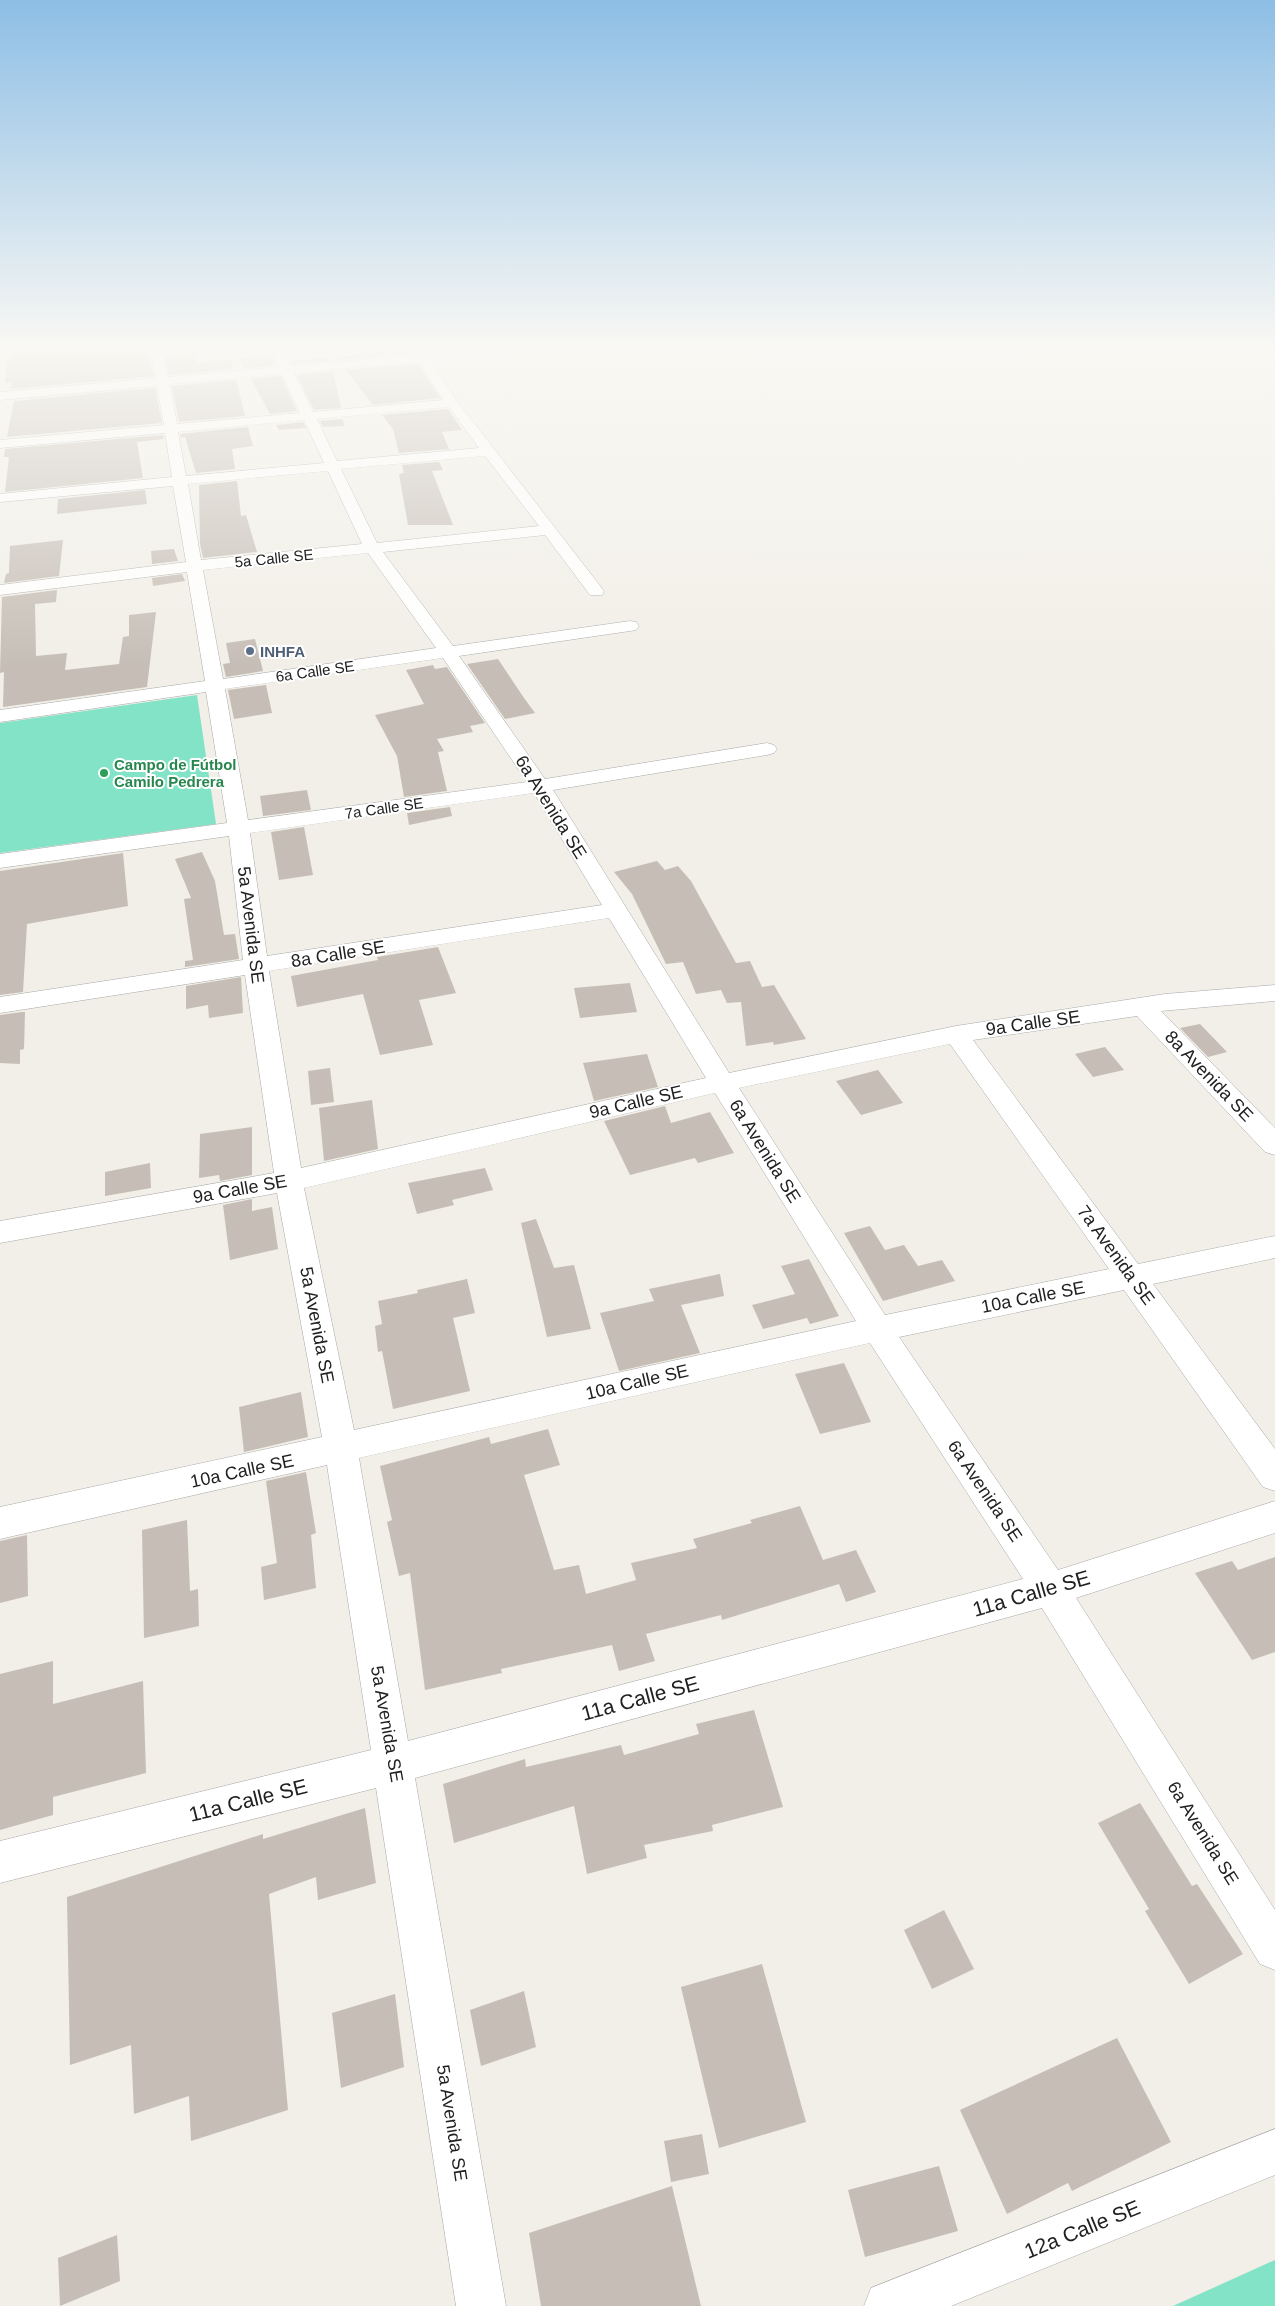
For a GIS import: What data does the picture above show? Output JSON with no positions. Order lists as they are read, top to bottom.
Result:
{
  "streets": {
    "street": [
      "5a Calle SE",
      "6a Calle SE",
      "6a Avenida SE",
      "7a Calle SE",
      "5a Avenida SE",
      "8a Calle SE",
      "9a Calle SE",
      "8a Avenida SE",
      "7a Avenida SE",
      "10a Calle SE",
      "11a Calle SE",
      "12a Calle SE"
    ]
  },
  "crossings": [
    ["5a Calle SE", "6a Avenida SE"],
    ["5a Calle SE", "5a Avenida SE"],
    ["6a Calle SE", "6a Avenida SE"],
    ["6a Calle SE", "5a Avenida SE"],
    ["6a Avenida SE", "7a Calle SE"],
    ["6a Avenida SE", "8a Calle SE"],
    ["6a Avenida SE", "9a Calle SE"],
    ["6a Avenida SE", "10a Calle SE"],
    ["6a Avenida SE", "11a Calle SE"],
    ["7a Calle SE", "5a Avenida SE"],
    ["5a Avenida SE", "8a Calle SE"],
    ["5a Avenida SE", "9a Calle SE"],
    ["5a Avenida SE", "10a Calle SE"],
    ["5a Avenida SE", "11a Calle SE"],
    ["9a Calle SE", "8a Avenida SE"],
    ["9a Calle SE", "7a Avenida SE"],
    ["7a Avenida SE", "10a Calle SE"]
  ],
  "places": ["INHFA", "Campo de Fútbol Camilo Pedrera"]
}
